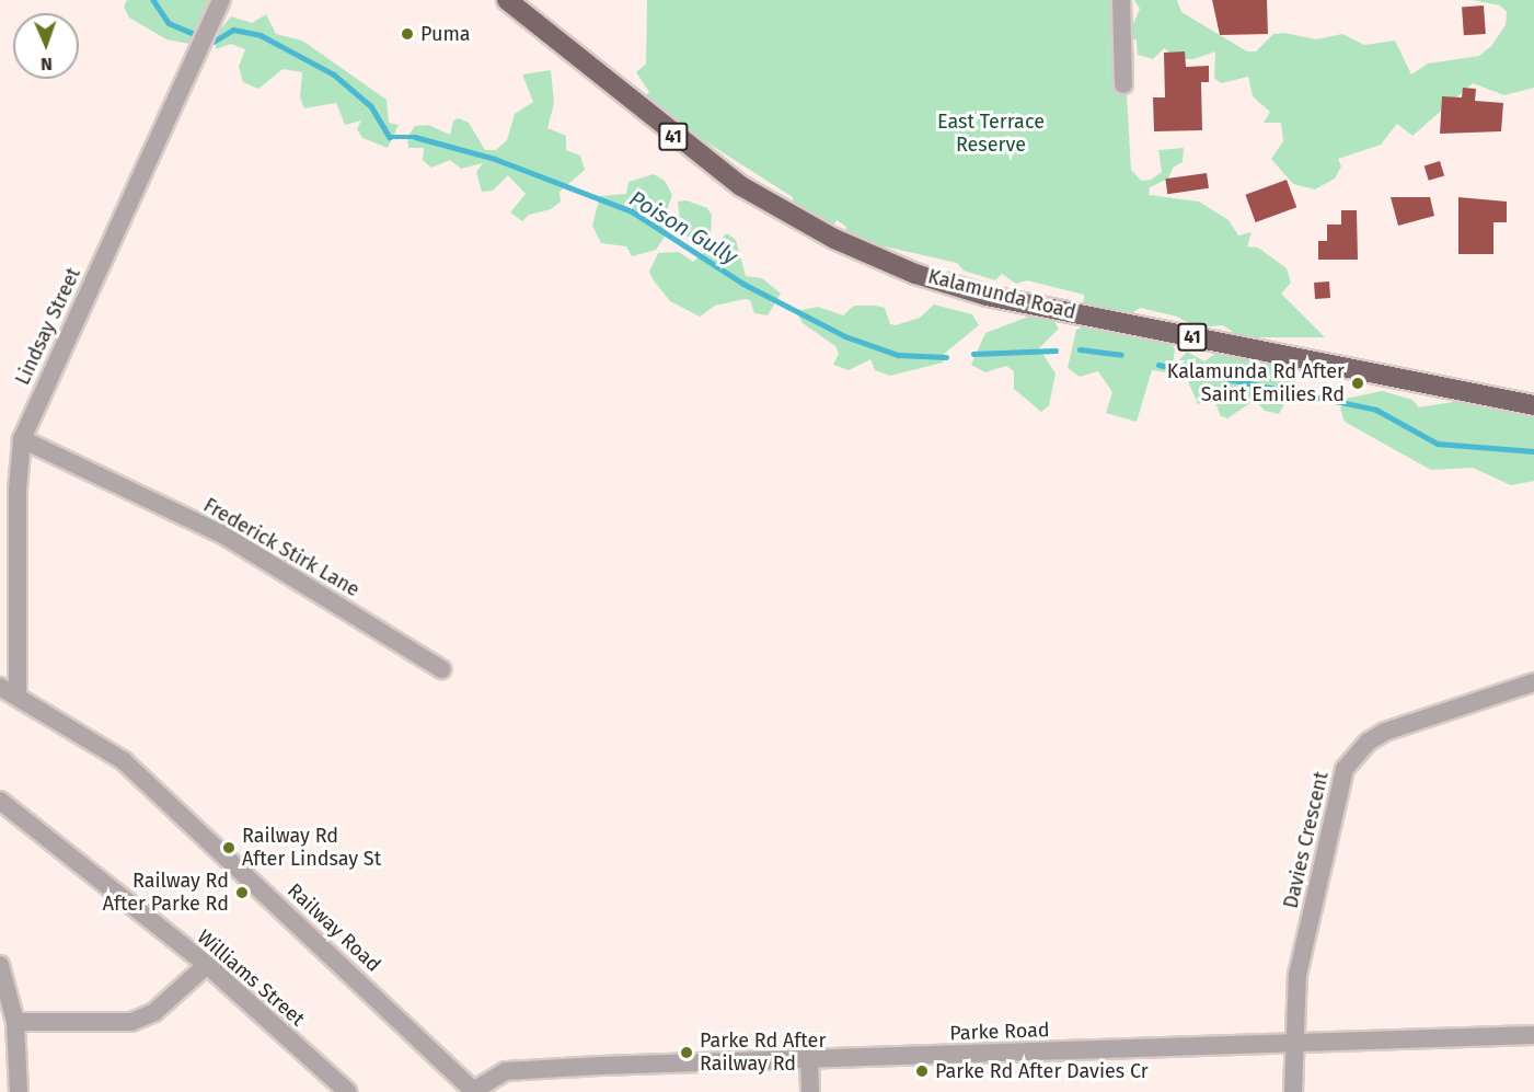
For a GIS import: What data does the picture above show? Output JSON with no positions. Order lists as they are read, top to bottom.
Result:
{
  "streets": {
    "main road": ["41", "Kalamunda Road"],
    "street": [
      "Lindsay Street",
      "Frederick Stirk Lane",
      "Davies Crescent",
      "Railway Road",
      "Williams Street",
      "Parke Road"
    ]
  },
  "crossings": [
    ["Lindsay Street", "Frederick Stirk Lane"],
    ["Lindsay Street", "Railway Road"],
    ["Davies Crescent", "Parke Road"],
    ["Railway Road", "Parke Road"]
  ],
  "water": ["Poison Gully"],
  "parks": ["East Terrace Reserve"],
  "places": [
    "Puma",
    "Kalamunda Rd After Saint Emilies Rd",
    "Railway Rd After Lindsay St",
    "Railway Rd After Parke Rd",
    "Parke Rd After Railway Rd",
    "Parke Rd After Davies Cr"
  ],
  "north": "bottom"
}
